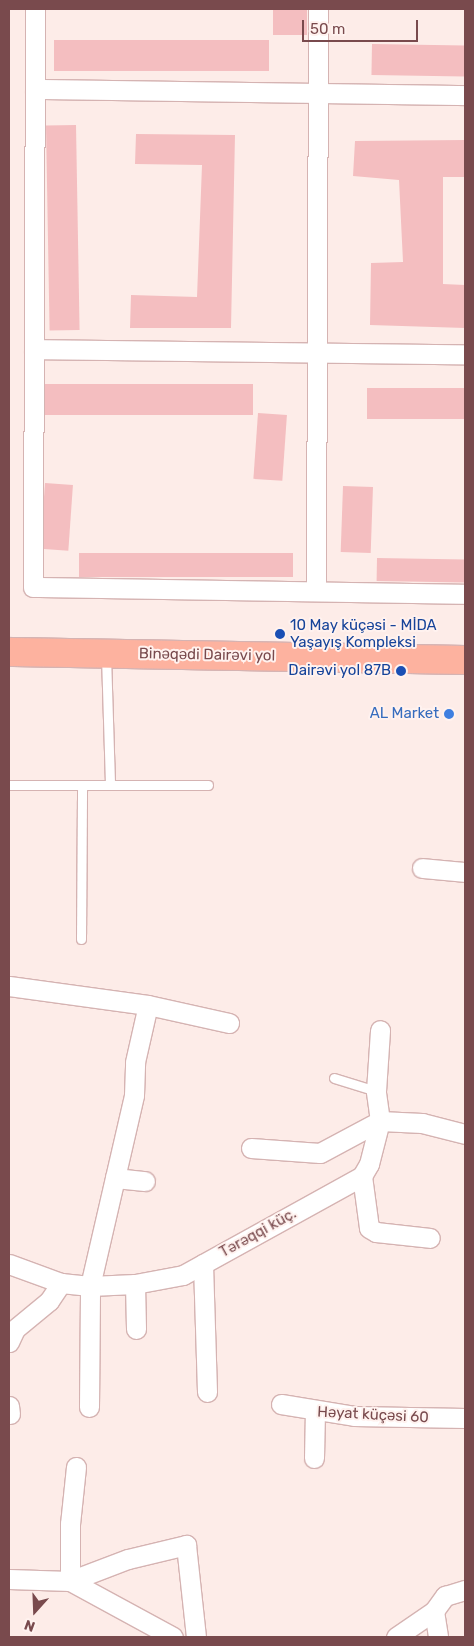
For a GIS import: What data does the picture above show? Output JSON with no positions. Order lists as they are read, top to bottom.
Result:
{
  "streets": {
    "main road": ["Binəqədi Dairəvi yol"],
    "street": ["Tərəqqi küç.", "Həyat küçəsi 60"]
  },
  "places": ["10 May küçəsi - MİDA Yaşayış Kompleksi", "Dairəvi yol 87B", "AL Market"],
  "scale_bar": "50 m",
  "north": "bottom"
}
